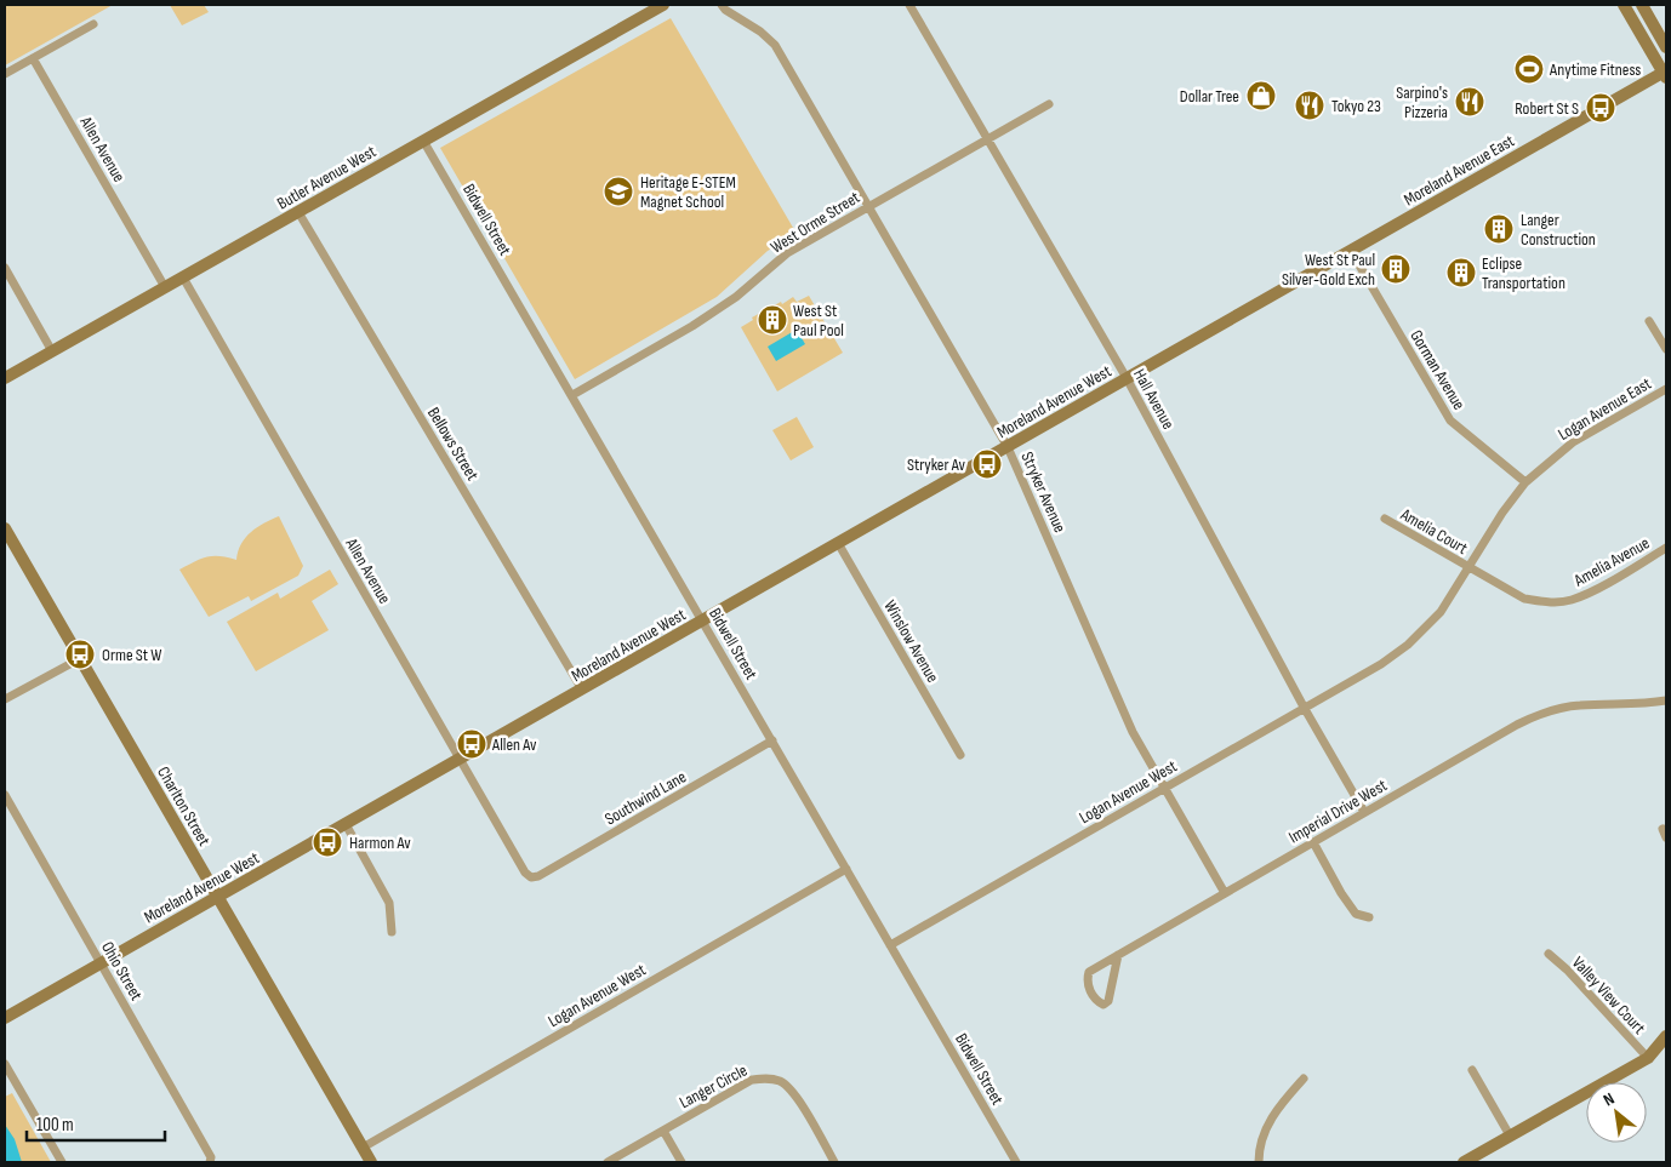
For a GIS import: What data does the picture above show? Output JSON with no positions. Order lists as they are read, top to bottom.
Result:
{
  "streets": {
    "street": [
      "Allen Avenue",
      "Moreland Avenue East",
      "Butler Avenue West",
      "Bidwell Street",
      "West Orme Street",
      "Gorman Avenue",
      "Hall Avenue",
      "Moreland Avenue West",
      "Logan Avenue East",
      "Bellows Street",
      "Stryker Avenue",
      "Amelia Court",
      "Amelia Avenue",
      "Winslow Avenue",
      "Logan Avenue West",
      "Southwind Lane",
      "Charlton Street",
      "Imperial Drive West",
      "Ohio Street",
      "Valley View Court",
      "Langer Circle"
    ]
  },
  "crossings": [
    ["Allen Avenue", "Butler Avenue West"],
    ["Allen Avenue", "Moreland Avenue West"],
    ["Allen Avenue", "Southwind Lane"],
    ["Moreland Avenue East", "Gorman Avenue"],
    ["Moreland Avenue East", "Moreland Avenue West"],
    ["Butler Avenue West", "Bidwell Street"],
    ["Butler Avenue West", "Bellows Street"],
    ["Bidwell Street", "West Orme Street"],
    ["Bidwell Street", "Moreland Avenue West"],
    ["Bidwell Street", "Logan Avenue West"],
    ["Bidwell Street", "Southwind Lane"],
    ["West Orme Street", "Hall Avenue"],
    ["West Orme Street", "Stryker Avenue"],
    ["Gorman Avenue", "Logan Avenue East"],
    ["Hall Avenue", "Moreland Avenue West"],
    ["Hall Avenue", "Logan Avenue West"],
    ["Hall Avenue", "Imperial Drive West"],
    ["Moreland Avenue West", "Bellows Street"],
    ["Moreland Avenue West", "Stryker Avenue"],
    ["Moreland Avenue West", "Winslow Avenue"],
    ["Moreland Avenue West", "Charlton Street"],
    ["Moreland Avenue West", "Ohio Street"],
    ["Logan Avenue East", "Amelia Court"],
    ["Logan Avenue East", "Amelia Avenue"],
    ["Logan Avenue East", "Logan Avenue West"],
    ["Stryker Avenue", "Logan Avenue West"],
    ["Stryker Avenue", "Imperial Drive West"],
    ["Amelia Court", "Amelia Avenue"],
    ["Logan Avenue West", "Charlton Street"]
  ],
  "places": {
    "sports": ["Anytime Fitness"],
    "shop": ["Dollar Tree"],
    "restaurant": ["Sarpino's Pizzeria", "Tokyo 23"],
    "bus stop": [
      "Robert St S",
      "Stryker Av",
      "Orme St W",
      "Allen Av",
      "Harmon Av"
    ],
    "school or university": ["Heritage E-STEM Magnet School"],
    "building": [
      "Langer Construction",
      "West St Paul Silver-Gold Exch",
      "Eclipse Transportation",
      "West St Paul Pool"
    ]
  },
  "scale_bar": "100 m",
  "north": "top left"
}
